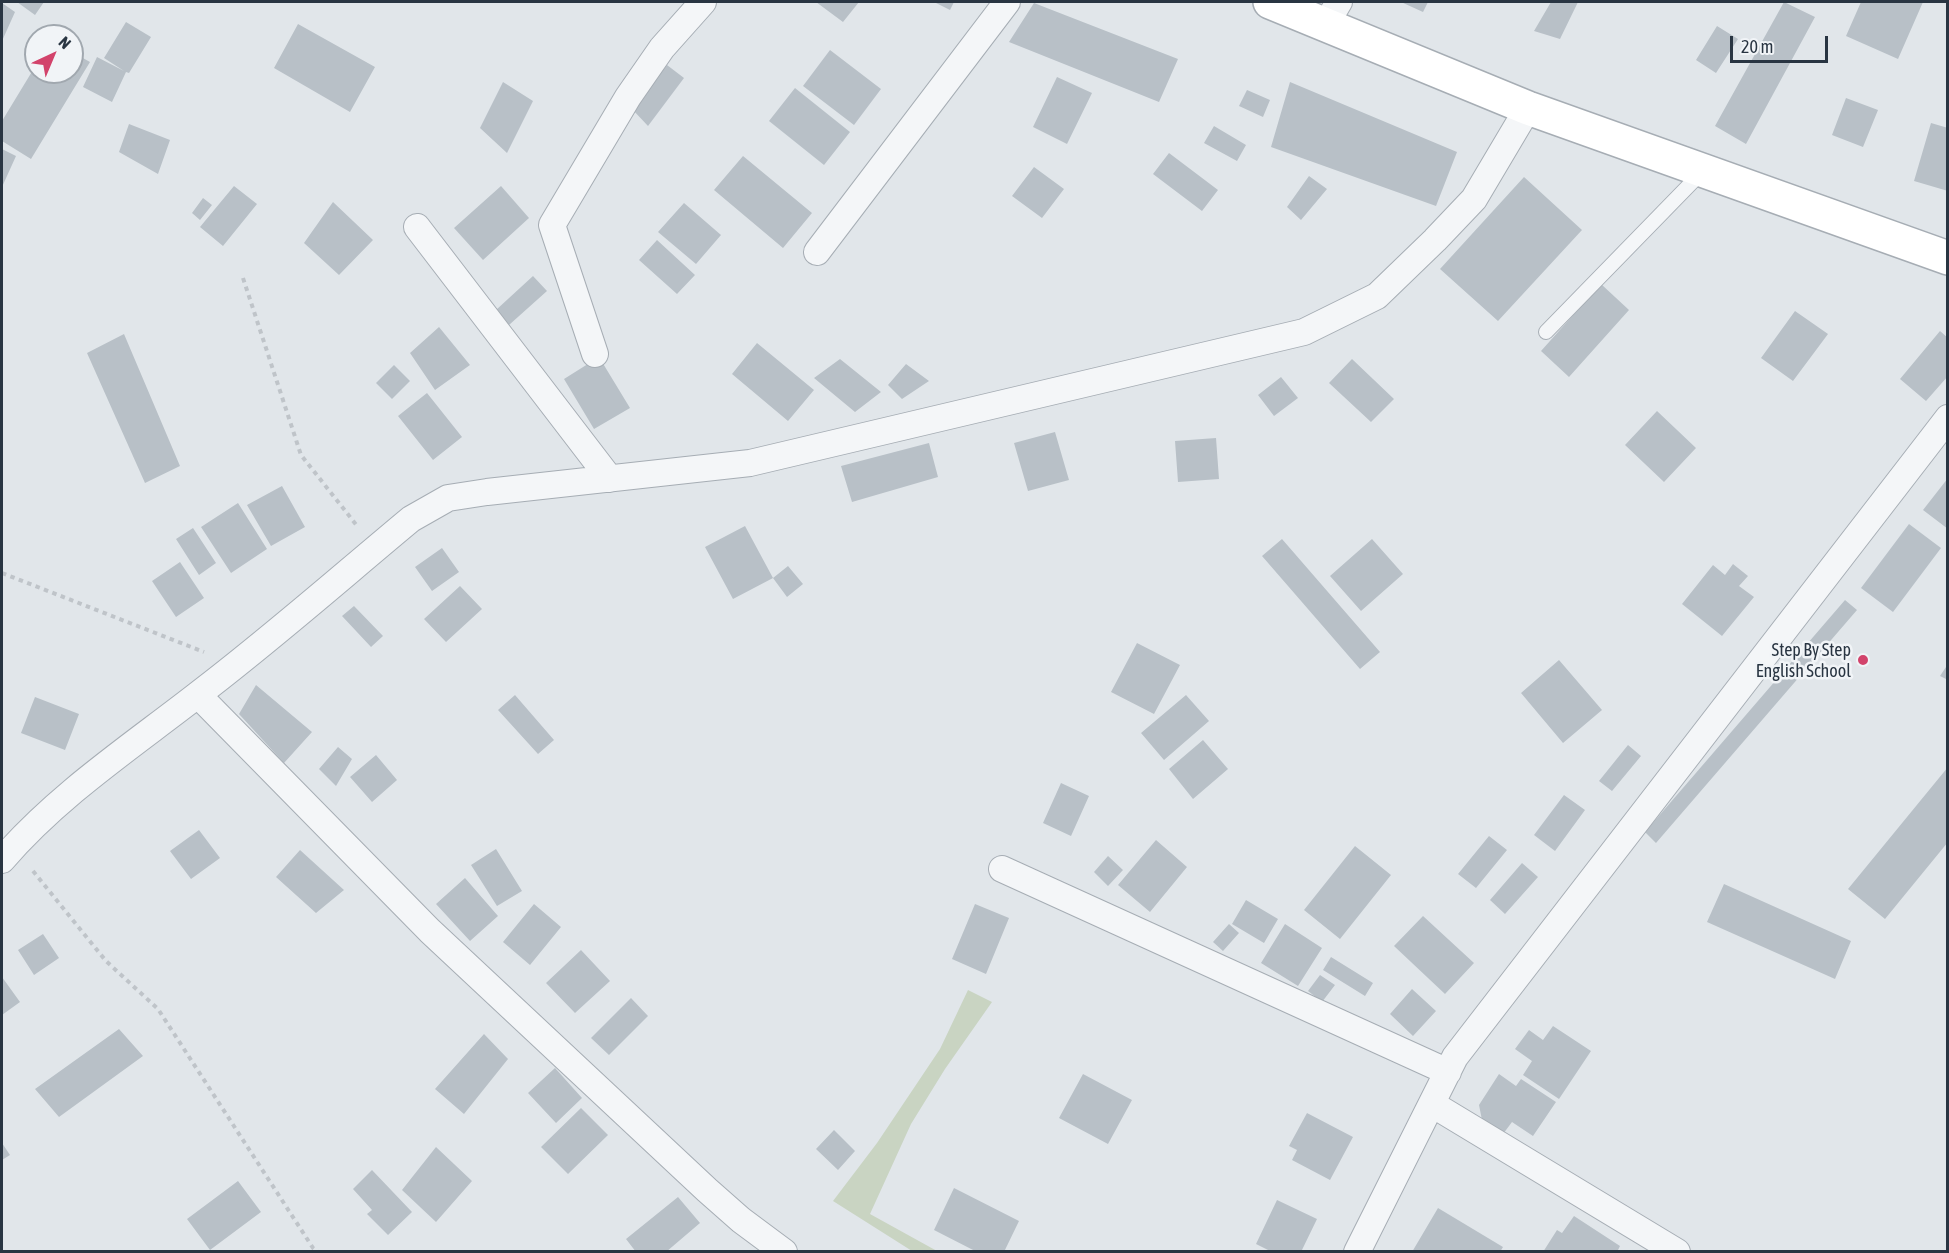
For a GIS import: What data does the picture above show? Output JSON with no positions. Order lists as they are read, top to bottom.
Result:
{
  "places": ["Step By Step English School"],
  "scale_bar": "20 m",
  "north": "top right"
}
